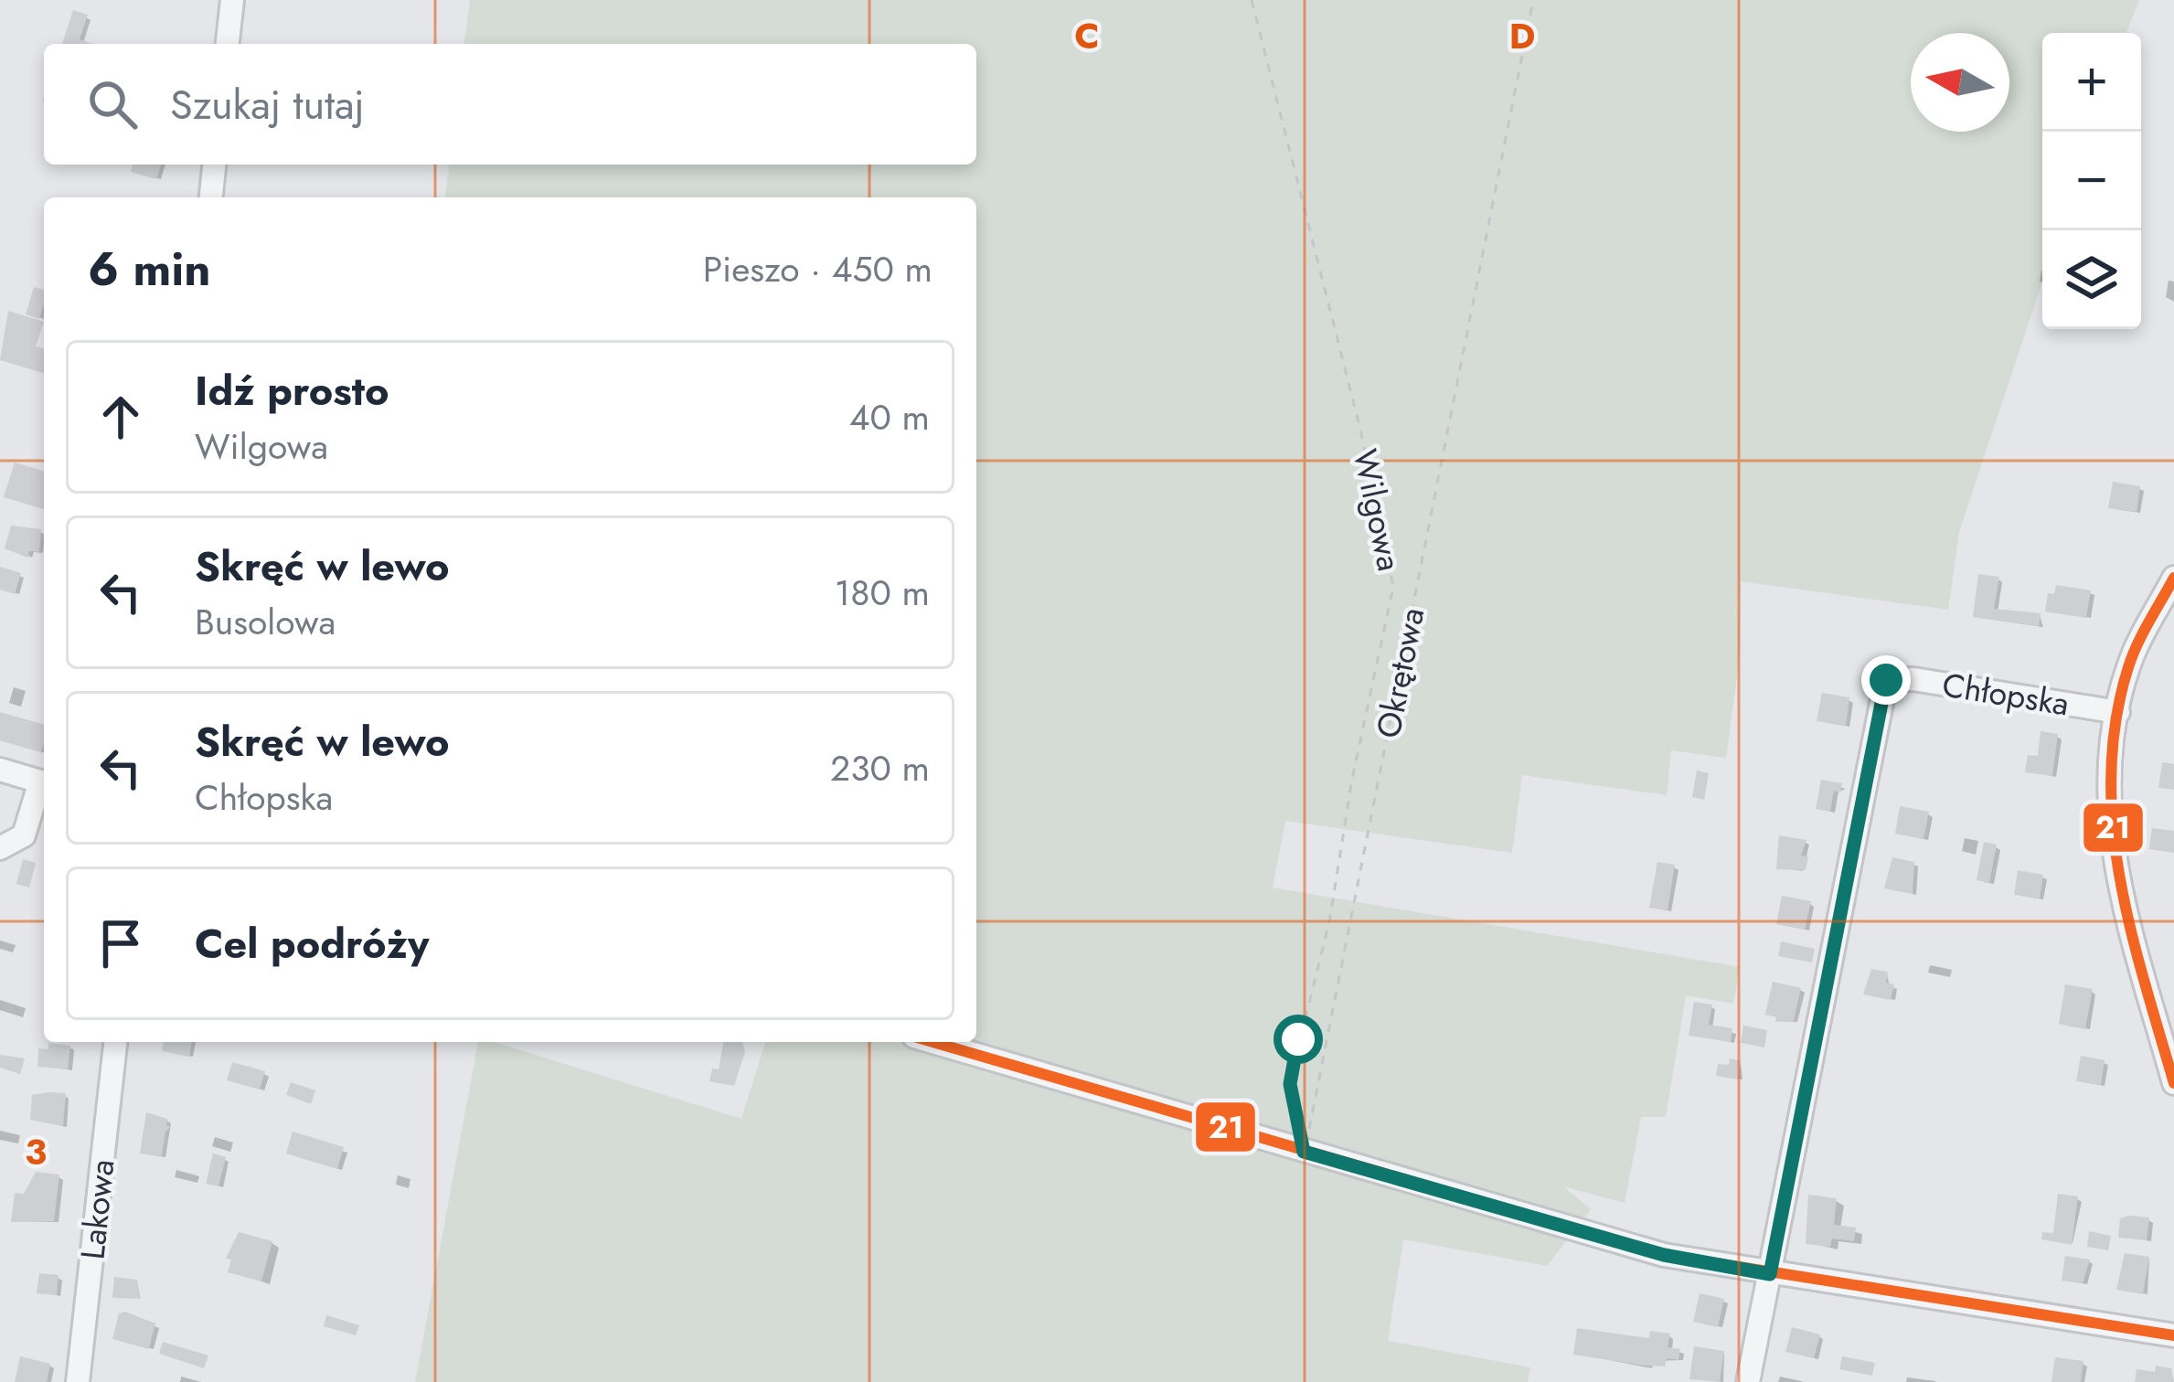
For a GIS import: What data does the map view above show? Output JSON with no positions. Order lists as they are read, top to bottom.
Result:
{
  "streets": {
    "street": ["Chłopska", "Lakowa"],
    "path": ["Wilgowa", "Okrętowa"]
  },
  "crossings": [
    ["Wilgowa", "Okrętowa"]
  ],
  "lines": ["transit line 21"],
  "north": "left",
  "page": {
    "map_buttons": ["+", "−"],
    "search": "Szukaj tutaj",
    "heading": ["6 min", "Pieszo · 450 m"],
    "list": [
      ["Idź prosto", "Wilgowa", "40 m"],
      ["Skręć w lewo", "Busolowa", "180 m"],
      ["Skręć w lewo", "Chłopska", "230 m"],
      "Cel podróży"
    ]
  },
  "grid": {
    "columns": ["C", "D"],
    "rows": ["3"]
  }
}
